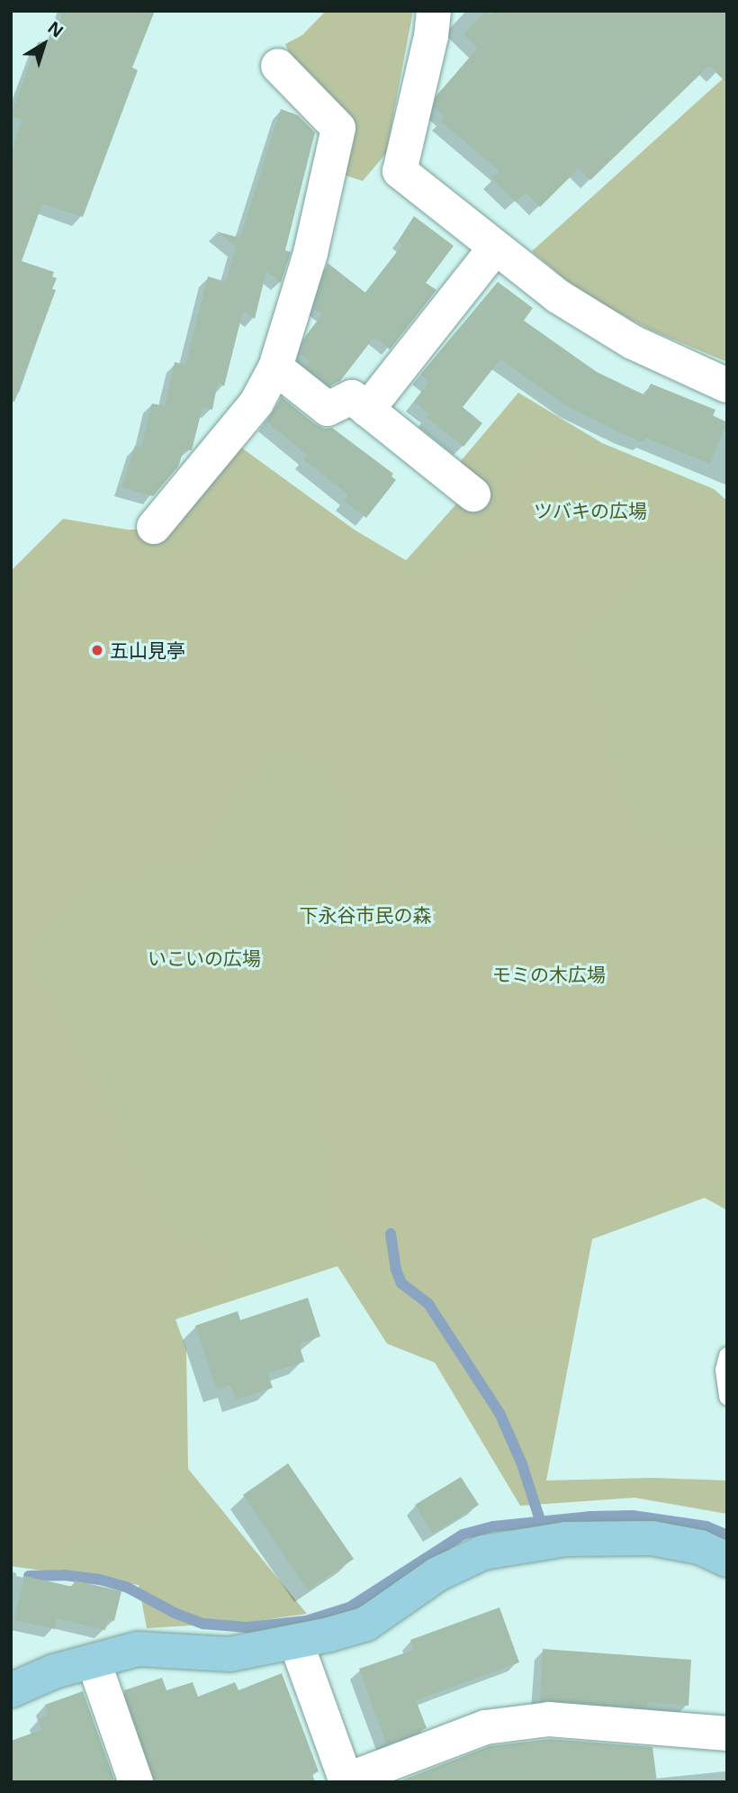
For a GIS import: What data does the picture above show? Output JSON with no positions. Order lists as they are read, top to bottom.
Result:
{
  "parks": [
    "ツバキの広場",
    "下永谷市民の森",
    "いこいの広場",
    "モミの木広場"
  ],
  "places": ["五山見亭"],
  "north": "top right"
}
